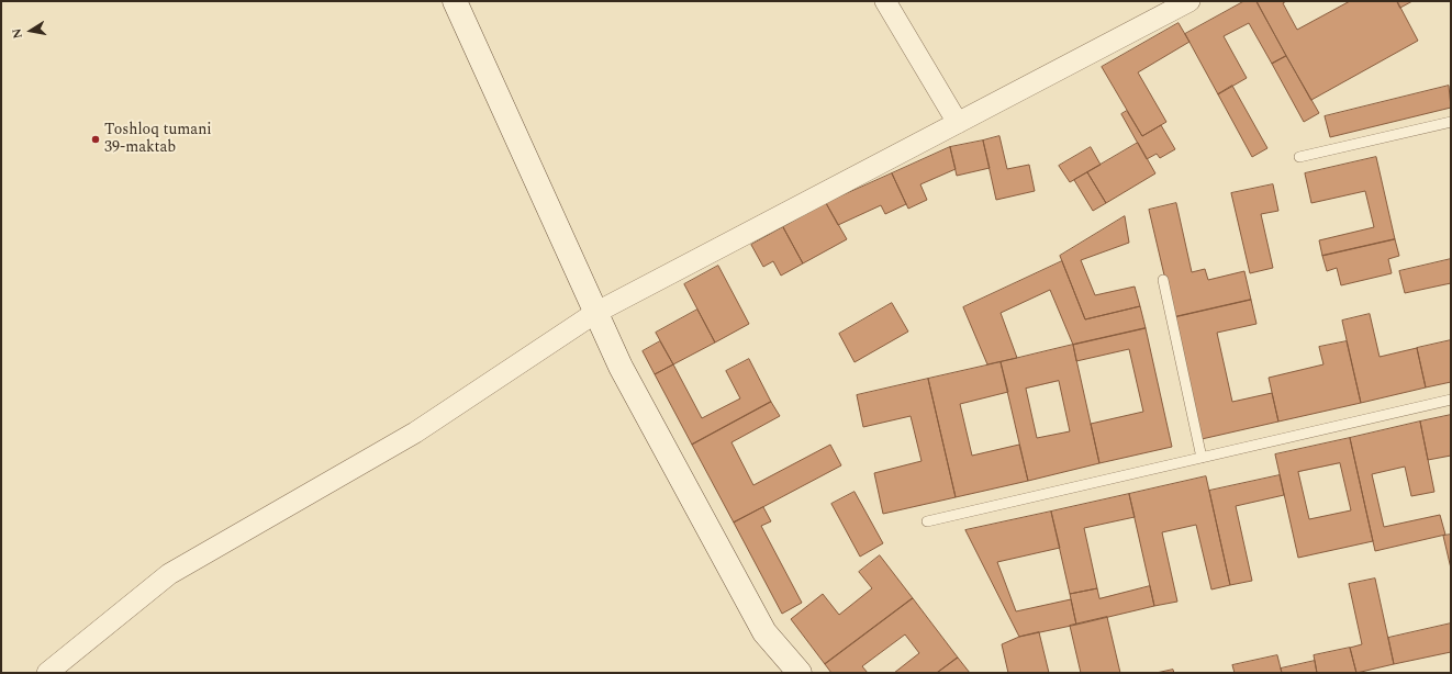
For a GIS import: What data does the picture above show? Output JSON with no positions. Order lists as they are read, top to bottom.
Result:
{
  "places": ["Toshloq tumani 39-maktab"],
  "north": "left"
}
